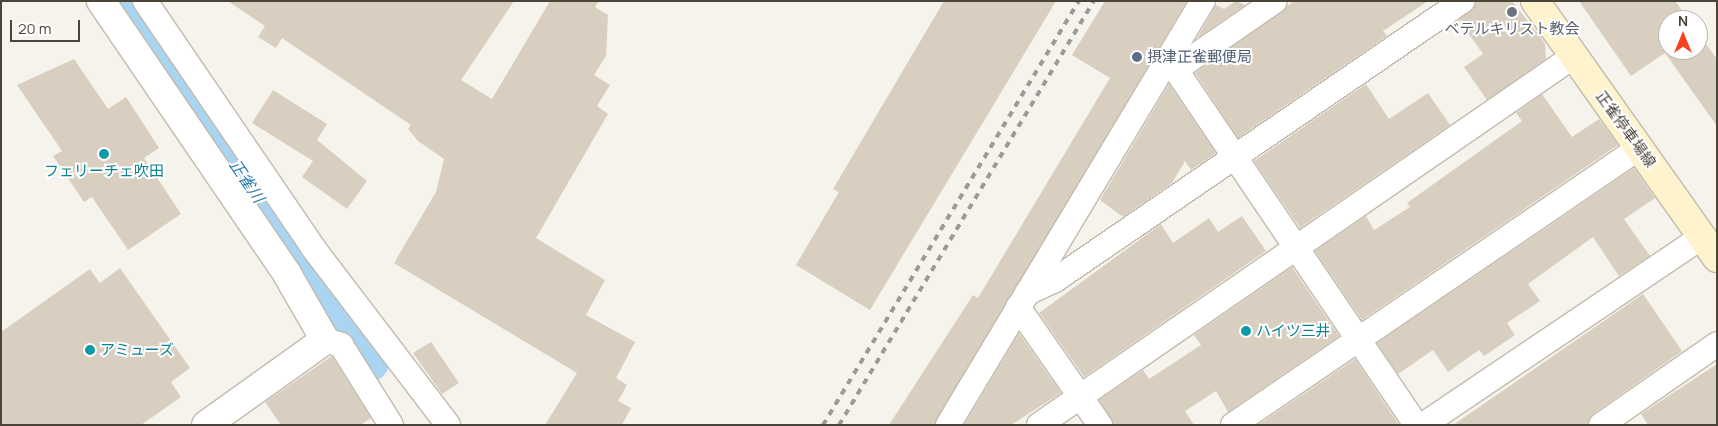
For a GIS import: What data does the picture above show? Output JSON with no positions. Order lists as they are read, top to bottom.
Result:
{
  "streets": {
    "main road": ["正雀停車場線"]
  },
  "water": ["正雀川"],
  "places": [
    "ベテルキリスト教会",
    "摂津正雀郵便局",
    "フェリーチェ吹田",
    "ハイツ三井",
    "アミューズ"
  ],
  "scale_bar": "20 m",
  "north": "top"
}
